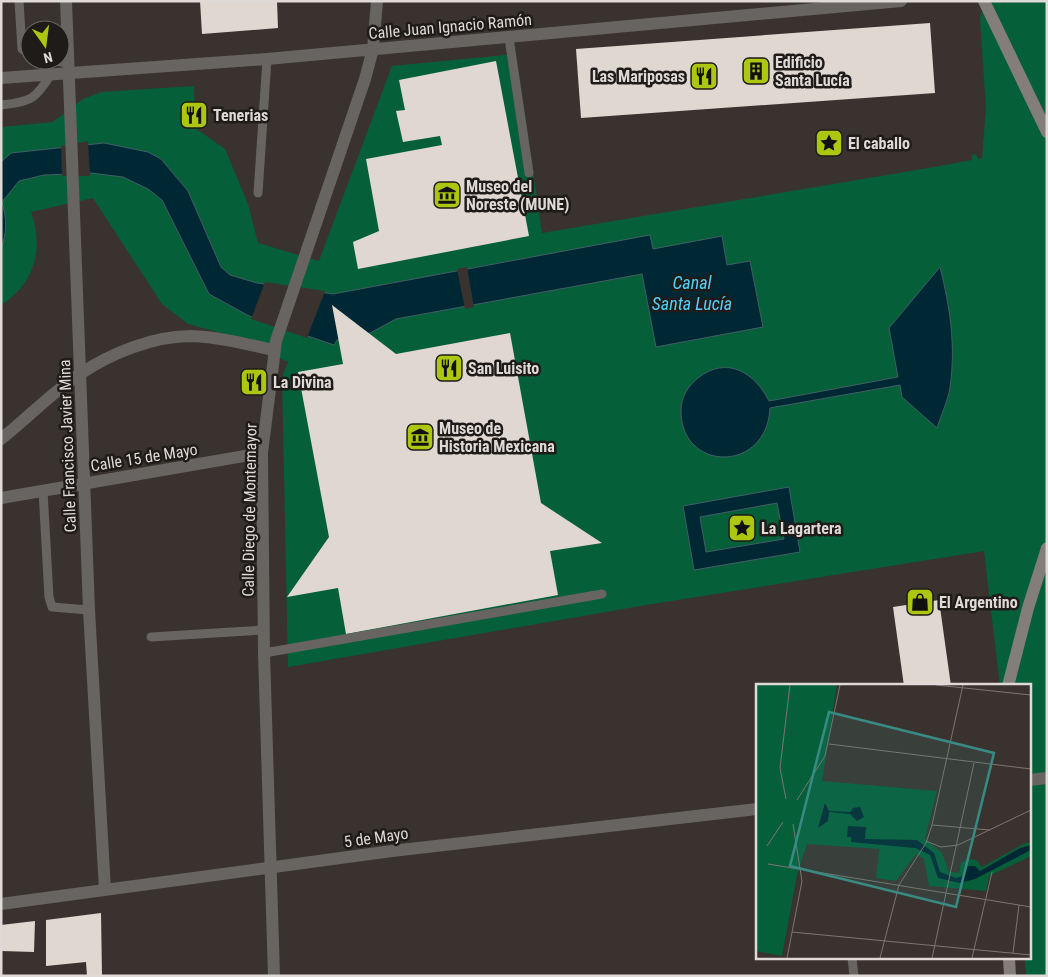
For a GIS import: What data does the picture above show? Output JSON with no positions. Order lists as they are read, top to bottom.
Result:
{
  "streets": {
    "street": [
      "Calle Juan Ignacio Ramón",
      "Calle Francisco Javier Mina",
      "Calle 15 de Mayo",
      "Calle Diego de Montemayor",
      "5 de Mayo"
    ]
  },
  "crossings": [
    ["Calle Juan Ignacio Ramón", "Calle Diego de Montemayor"],
    ["Calle Francisco Javier Mina", "Calle 15 de Mayo"],
    ["Calle Francisco Javier Mina", "5 de Mayo"],
    ["Calle 15 de Mayo", "Calle Diego de Montemayor"],
    ["Calle Diego de Montemayor", "5 de Mayo"]
  ],
  "water": ["Canal Santa Lucía"],
  "places": {
    "building": ["Edificio Santa Lucía"],
    "restaurant": [
      "Las Mariposas",
      "Tenerias",
      "San Luisito",
      "La Divina"
    ],
    "place": ["El caballo", "La Lagartera"],
    "museum": ["Museo del Noreste (MUNE)", "Museo de Historia Mexicana"],
    "shop": ["El Argentino"]
  },
  "north": "bottom"
}
